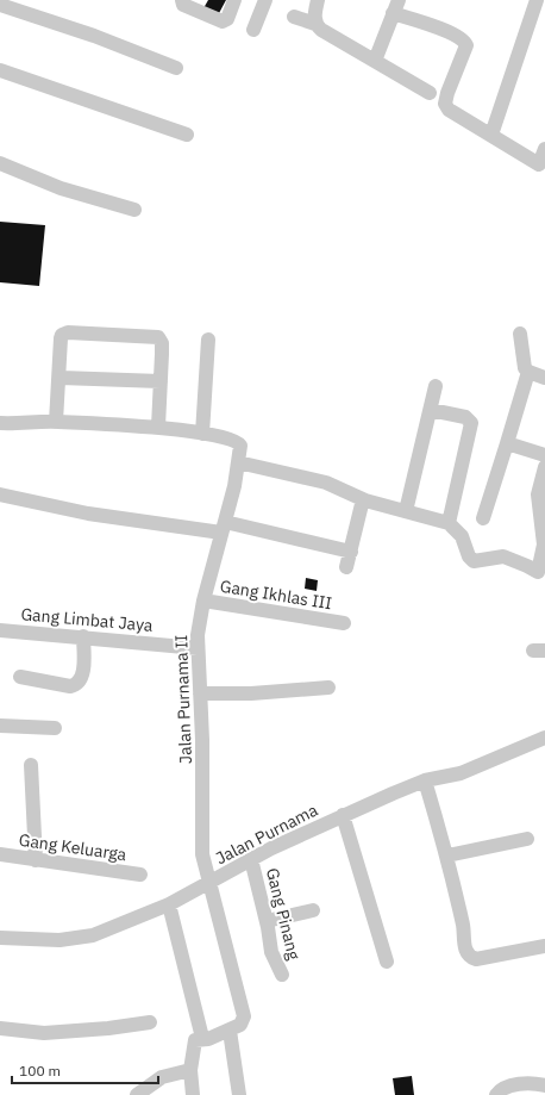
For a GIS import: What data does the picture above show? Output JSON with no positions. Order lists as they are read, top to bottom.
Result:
{
  "streets": {
    "street": [
      "Gang Ikhlas III",
      "Gang Limbat Jaya",
      "Jalan Purnama II",
      "Jalan Purnama",
      "Gang Keluarga",
      "Gang Pinang"
    ]
  },
  "crossings": [
    ["Gang Ikhlas III", "Jalan Purnama II"],
    ["Gang Limbat Jaya", "Jalan Purnama II"],
    ["Jalan Purnama II", "Jalan Purnama"],
    ["Jalan Purnama", "Gang Pinang"]
  ],
  "scale_bar": "100 m"
}
